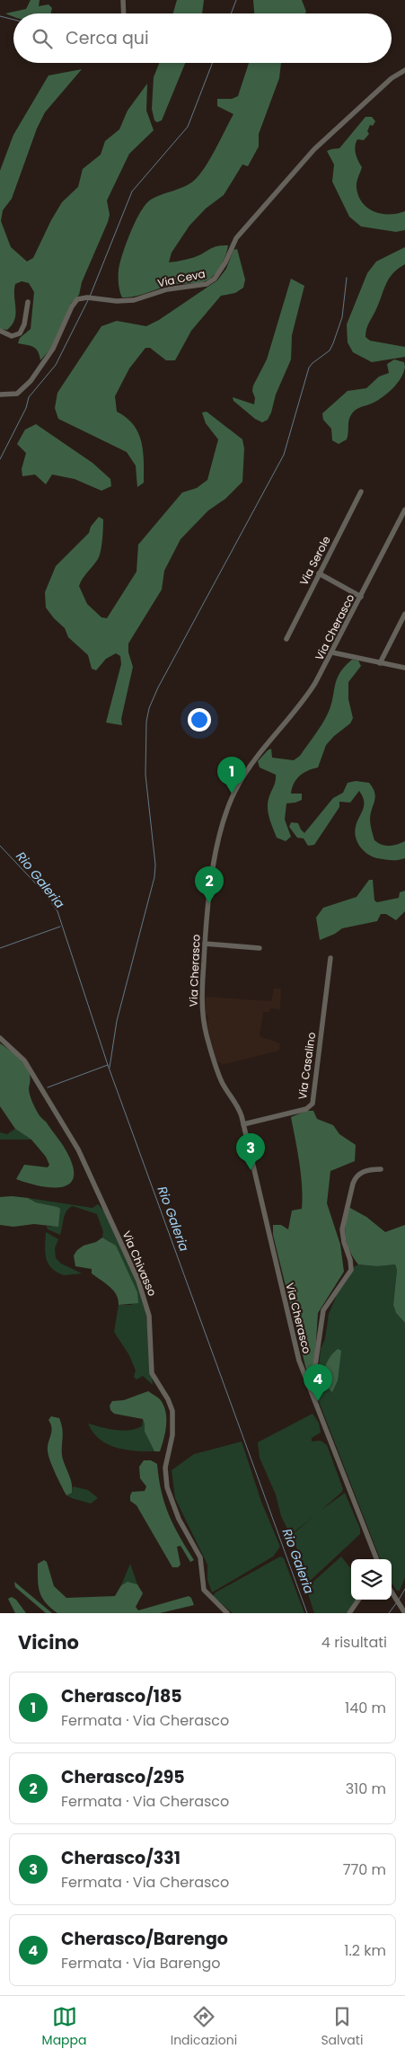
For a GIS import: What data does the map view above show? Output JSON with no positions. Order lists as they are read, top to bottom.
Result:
{
  "streets": {
    "street": [
      "Via Ceva",
      "Via Serole",
      "Via Cherasco",
      "Via Casalino",
      "Via Chivasso"
    ]
  },
  "crossings": [
    ["Via Cherasco", "Via Casalino"]
  ],
  "water": ["Rio Galeria"],
  "page": {
    "search": "Cerca qui",
    "pins": [
      "1",
      "2",
      "3",
      "4"
    ],
    "heading": ["Vicino", "4 risultati"],
    "list": [
      {
        "mark": "1",
        "name": "Cherasco/185",
        "note": "Fermata · Via Cherasco",
        "value": "140 m"
      },
      {
        "mark": "2",
        "name": "Cherasco/295",
        "note": "Fermata · Via Cherasco",
        "value": "310 m"
      },
      {
        "mark": "3",
        "name": "Cherasco/331",
        "note": "Fermata · Via Cherasco",
        "value": "770 m"
      },
      {
        "mark": "4",
        "name": "Cherasco/Barengo",
        "note": "Fermata · Via Barengo",
        "value": "1.2 km"
      }
    ],
    "nav": ["Mappa", "Indicazioni", "Salvati"]
  }
}
